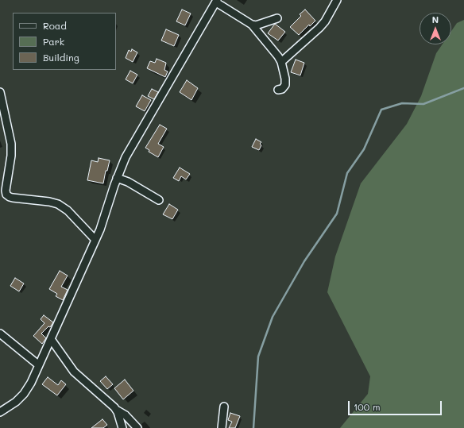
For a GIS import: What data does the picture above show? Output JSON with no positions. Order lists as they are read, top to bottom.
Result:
{
  "legend": ["Road", "Park", "Building"],
  "scale_bar": "100 m",
  "north": "top"
}
